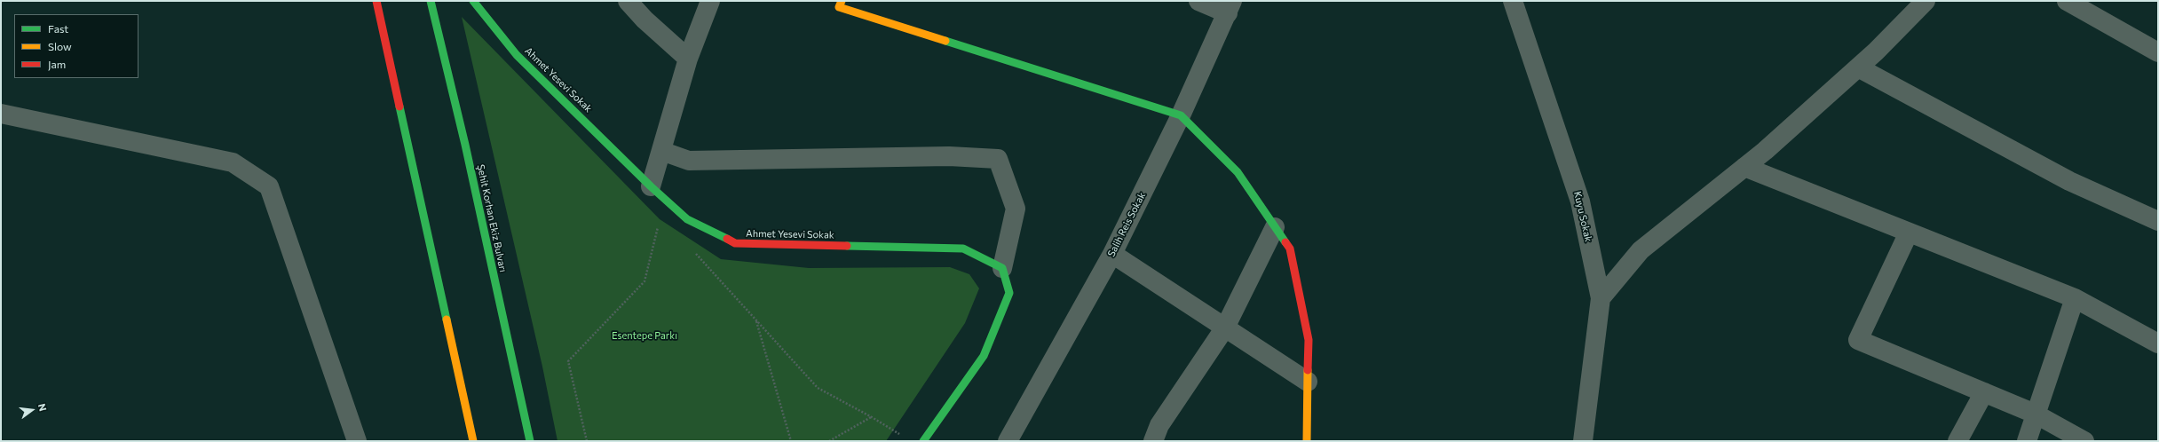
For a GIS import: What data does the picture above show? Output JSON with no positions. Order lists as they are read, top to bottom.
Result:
{
  "streets": {
    "street": [
      "Ahmet Yesevi Sokak",
      "Kuyu Sokak",
      "Şehit Korhan Ekiz Bulvarı",
      "Salih Reis Sokak"
    ]
  },
  "parks": ["Esentepe Parkı"],
  "legend": ["Fast", "Slow", "Jam"],
  "north": "right"
}
